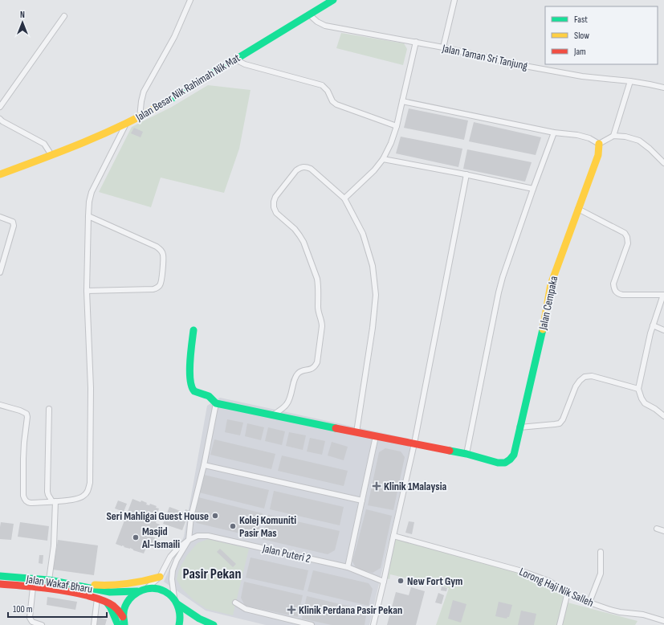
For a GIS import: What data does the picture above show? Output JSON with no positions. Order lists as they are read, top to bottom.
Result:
{
  "streets": {
    "main road": ["Jalan Besar Nik Rahimah Nik Mat", "Jalan Cempaka", "Jalan Wakaf Bharu"],
    "street": ["Jalan Taman Sri Tanjung", "Jalan Puteri 2", "Lorong Haji Nik Salleh"]
  },
  "crossings": [
    ["Jalan Taman Sri Tanjung", "Jalan Besar Nik Rahimah Nik Mat"]
  ],
  "districts": ["Pasir Pekan"],
  "places": {
    "health": ["Klinik 1Malaysia", "Klinik Perdana Pasir Pekan"],
    "other": [
      "Seri Mahligai Guest House",
      "Kolej Komuniti Pasir Mas",
      "Masjid Al-Ismaili",
      "New Fort Gym"
    ]
  },
  "legend": ["Fast", "Slow", "Jam"],
  "scale_bar": "100 m",
  "north": "top"
}
